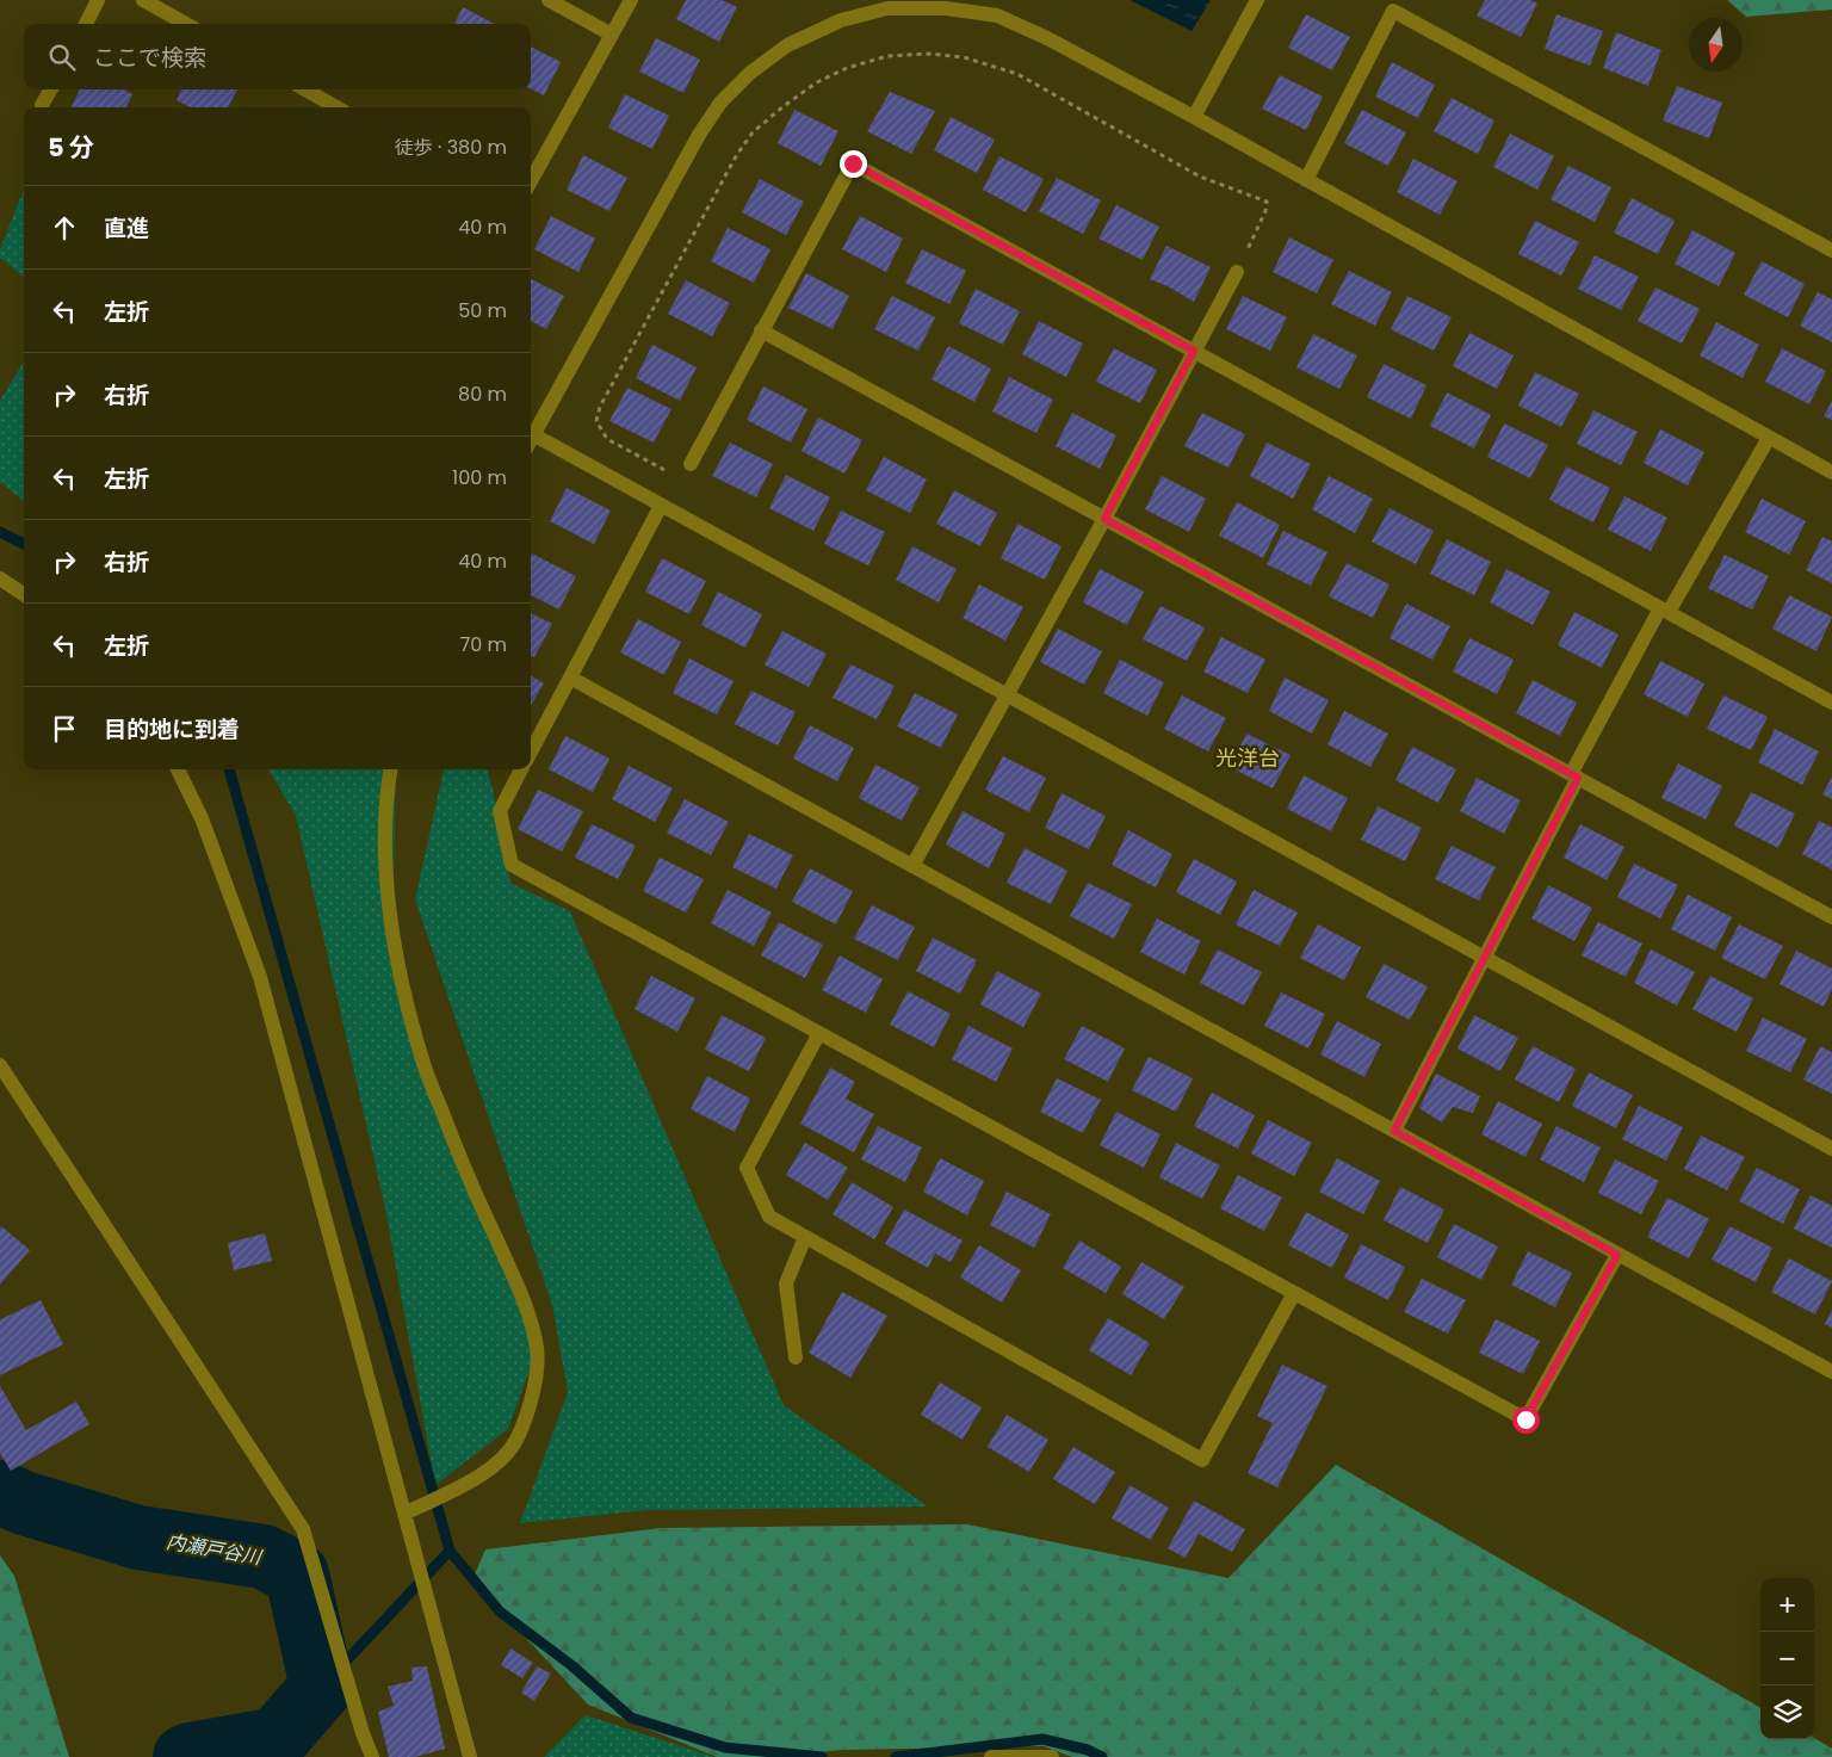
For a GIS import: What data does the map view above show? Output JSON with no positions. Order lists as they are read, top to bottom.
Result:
{
  "districts": ["光洋台"],
  "water": ["内瀬戸谷川"],
  "north": "bottom",
  "page": {
    "search": "ここで検索",
    "heading": ["5 分", "徒歩 · 380 m"],
    "list": [
      ["直進", "40 m"],
      ["左折", "50 m"],
      ["右折", "80 m"],
      ["左折", "100 m"],
      ["右折", "40 m"],
      ["左折", "70 m"],
      "目的地に到着"
    ],
    "map_buttons": ["+", "−"]
  }
}
